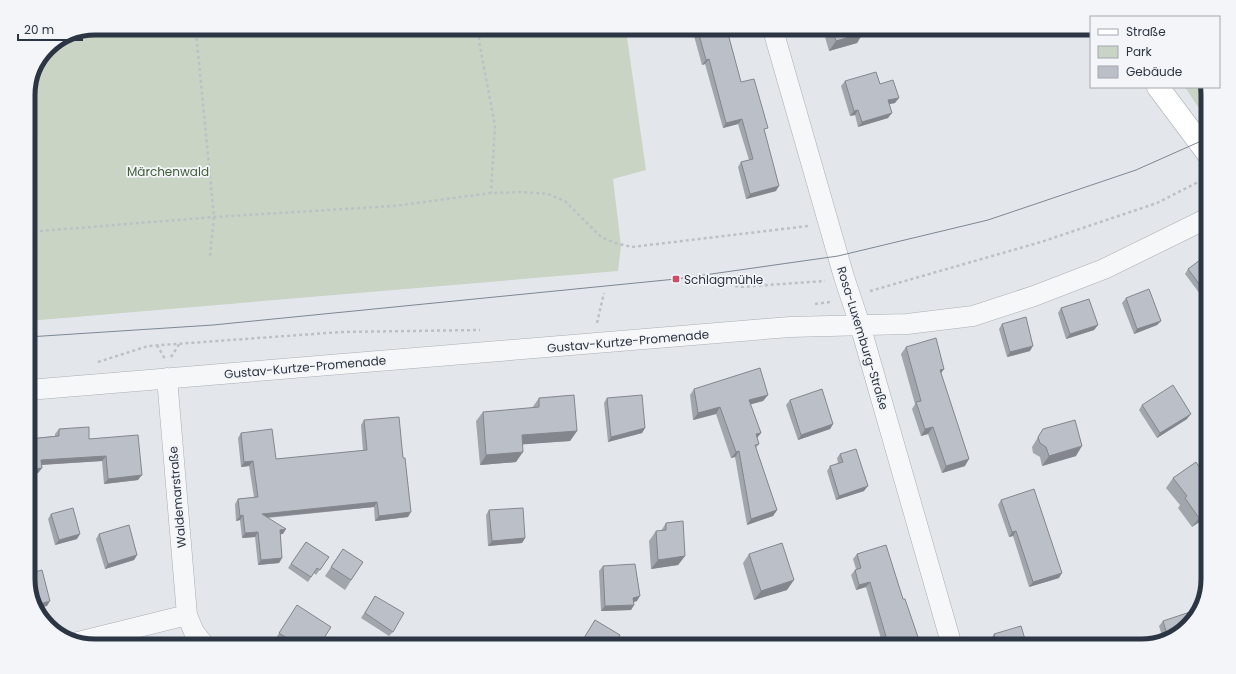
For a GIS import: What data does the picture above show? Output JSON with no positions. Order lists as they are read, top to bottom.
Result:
{
  "streets": {
    "street": ["Rosa-Luxemburg-Straße", "Gustav-Kurtze-Promenade", "Waldemarstraße"]
  },
  "crossings": [
    ["Rosa-Luxemburg-Straße", "Gustav-Kurtze-Promenade"],
    ["Gustav-Kurtze-Promenade", "Waldemarstraße"]
  ],
  "parks": ["Märchenwald"],
  "places": {
    "transit": ["Schlagmühle"]
  },
  "legend": ["Straße", "Park", "Gebäude"],
  "scale_bar": "20 m"
}
